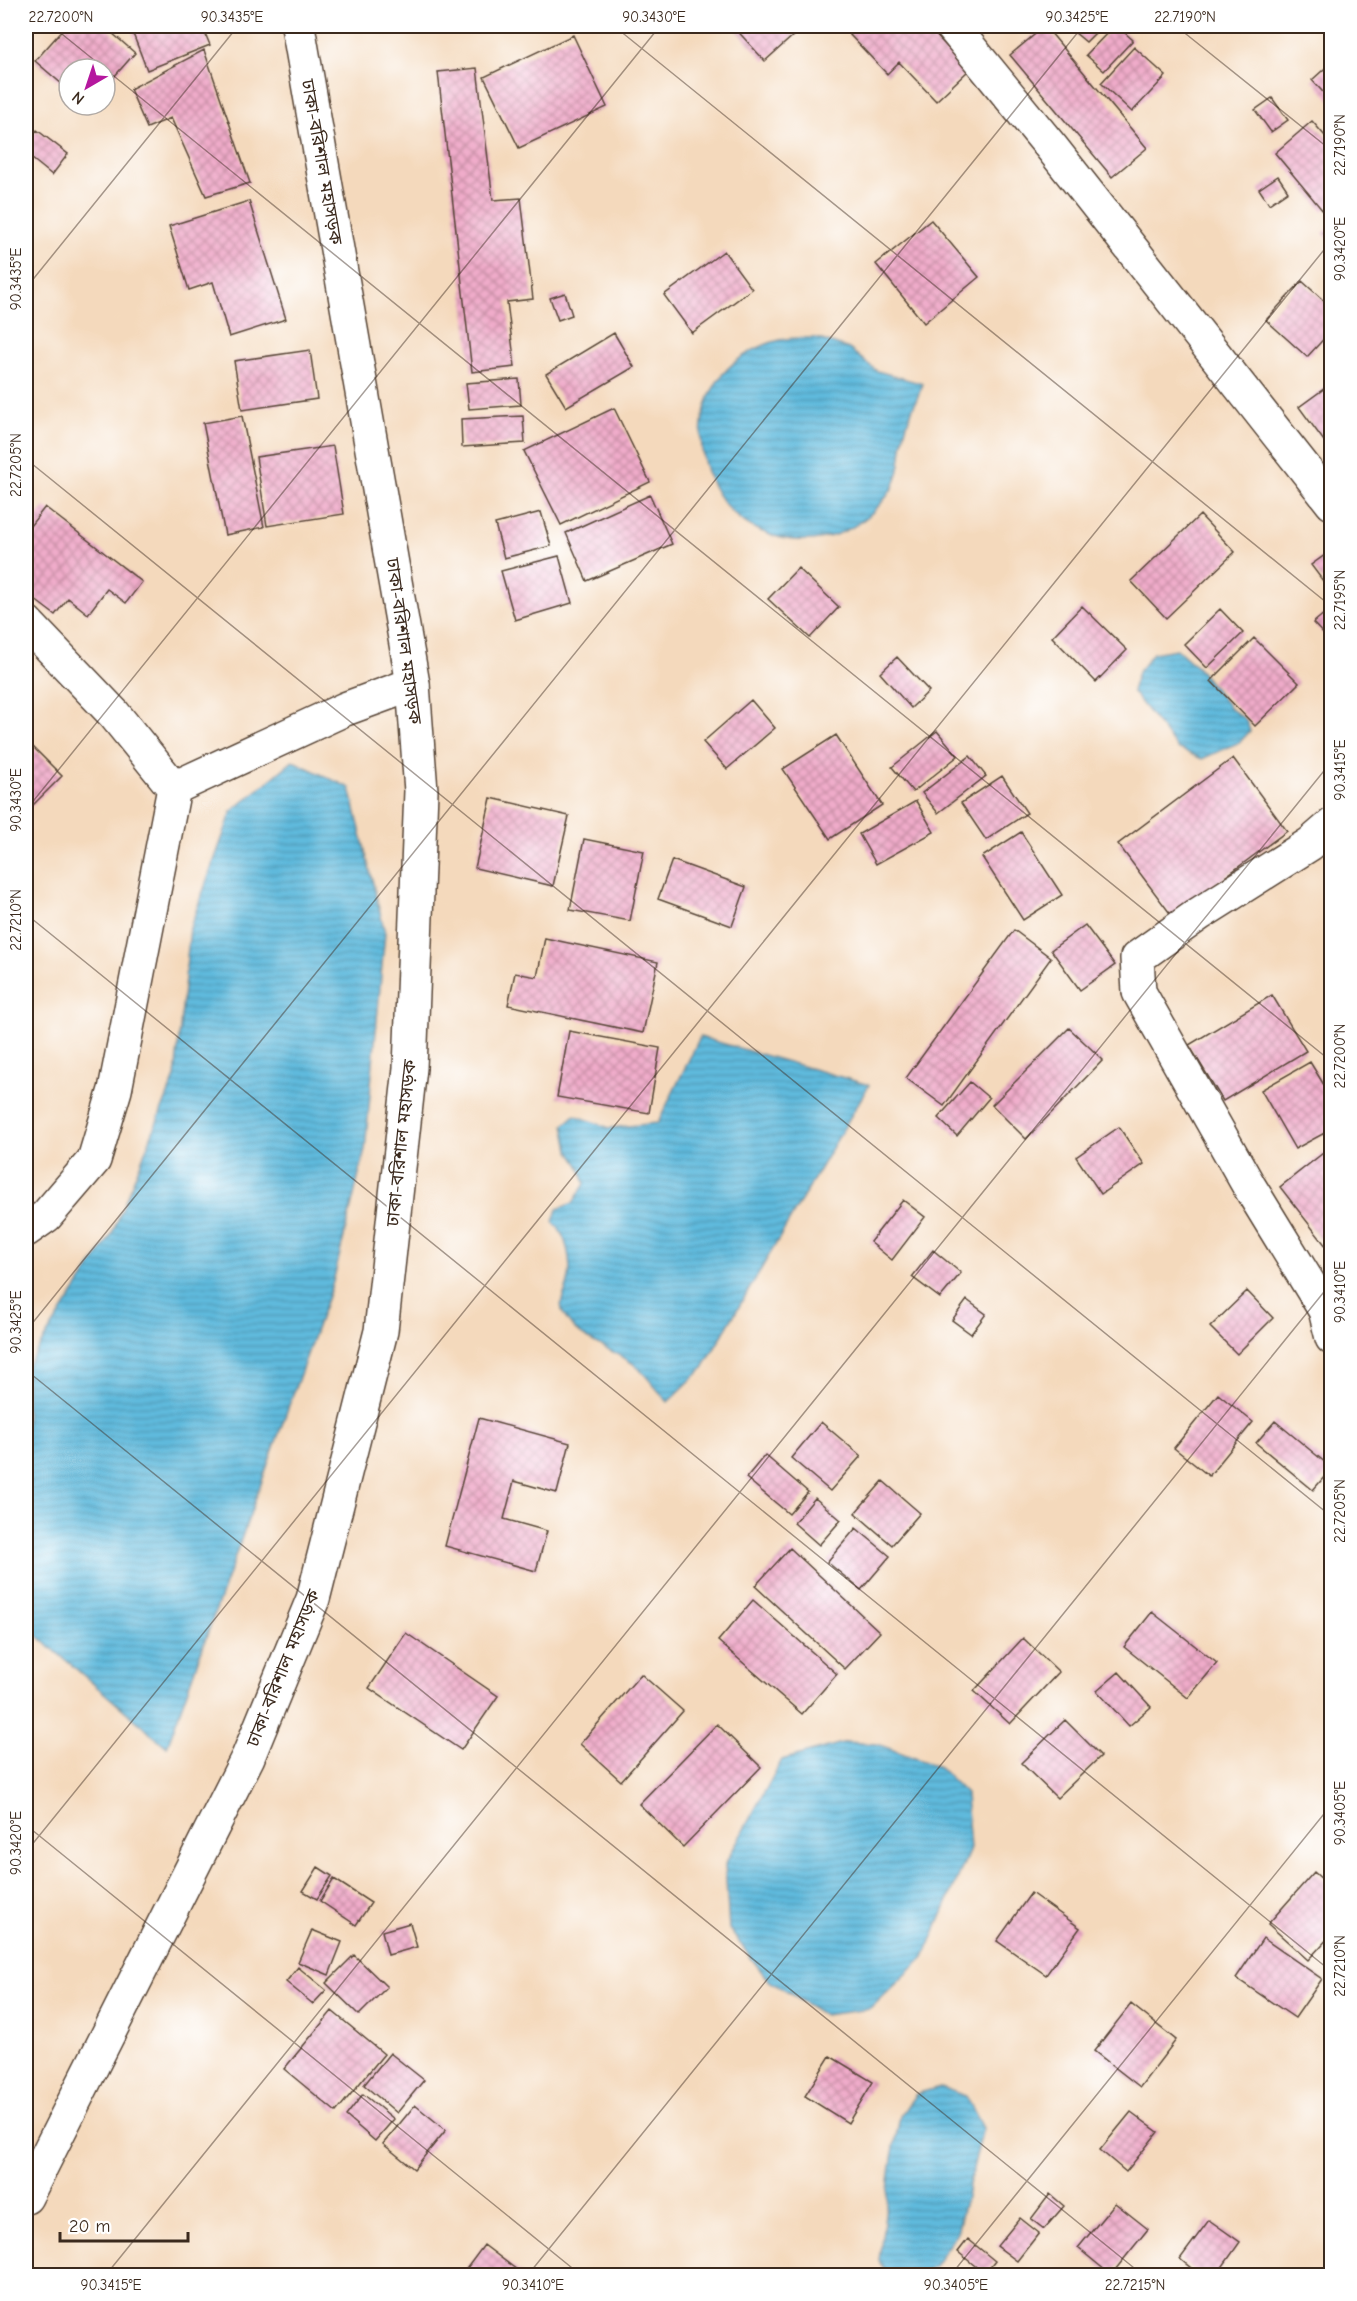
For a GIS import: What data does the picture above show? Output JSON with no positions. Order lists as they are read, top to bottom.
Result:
{
  "streets": {
    "main road": ["ঢাকা-বরিশাল মহাসড়ক"]
  },
  "scale_bar": "20 m",
  "north": "bottom left",
  "coordinates": [
    "22.7200°N",
    "90.3435°E",
    "90.3430°E",
    "90.3425°E",
    "22.7190°N",
    "90.3420°E",
    "22.7205°N",
    "22.7195°N",
    "90.3415°E",
    "22.7210°N",
    "90.3410°E",
    "90.3405°E",
    "22.7215°N"
  ]
}
